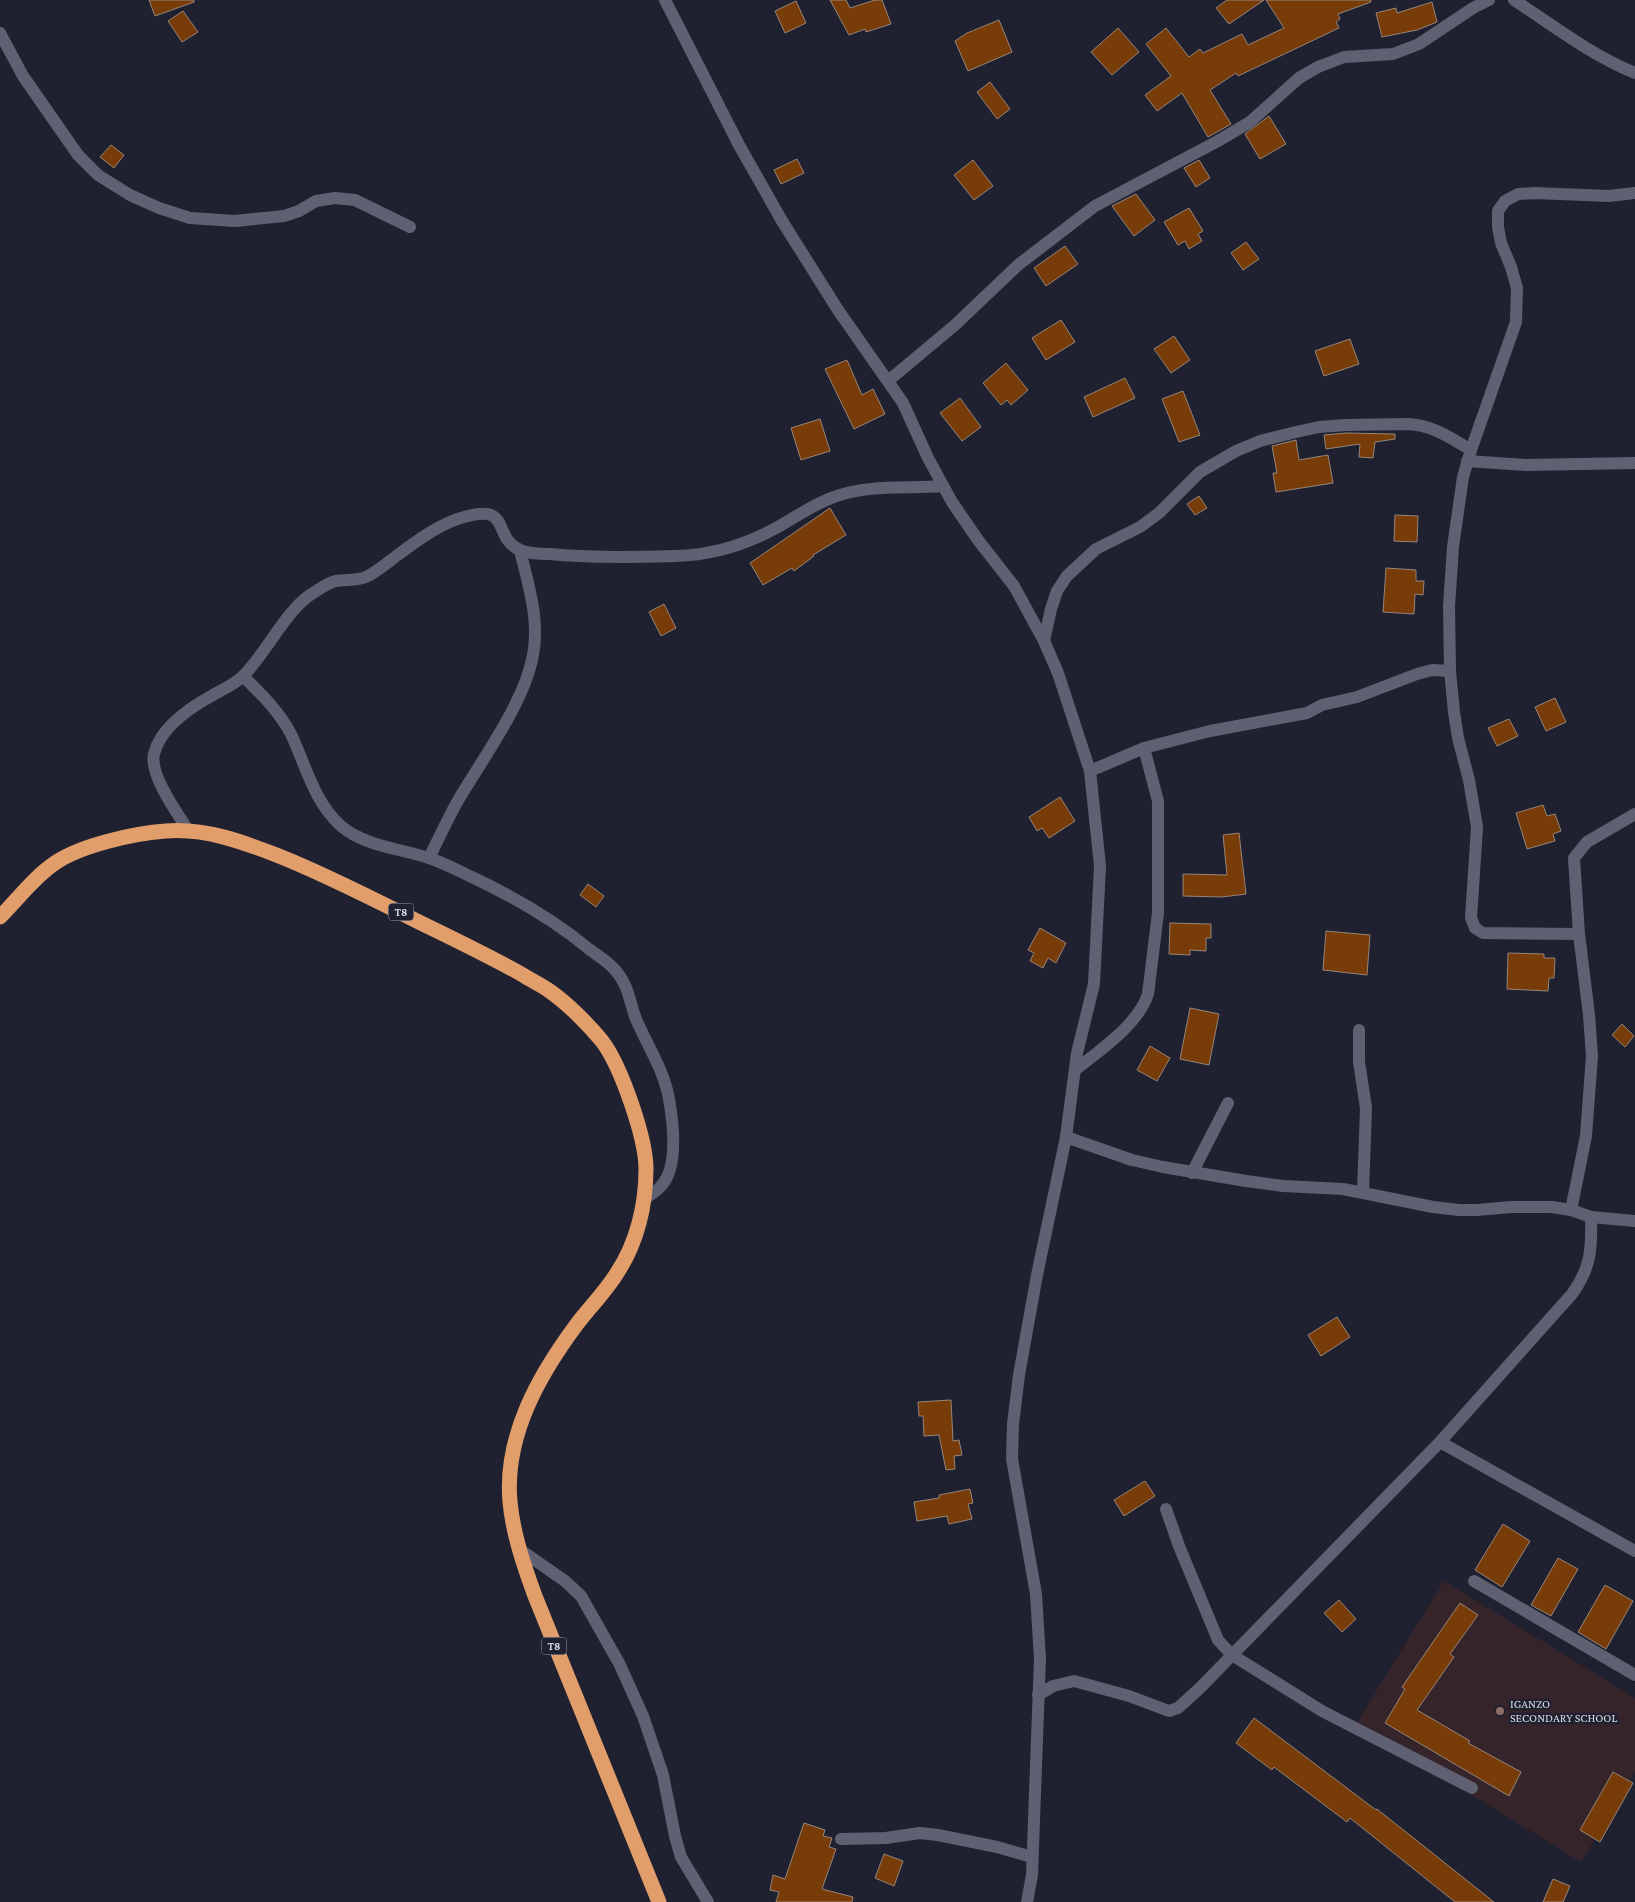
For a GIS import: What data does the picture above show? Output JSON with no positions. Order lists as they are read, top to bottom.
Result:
{
  "streets": {
    "highway": ["T8"]
  },
  "places": ["IGANZO SECONDARY SCHOOL"]
}
